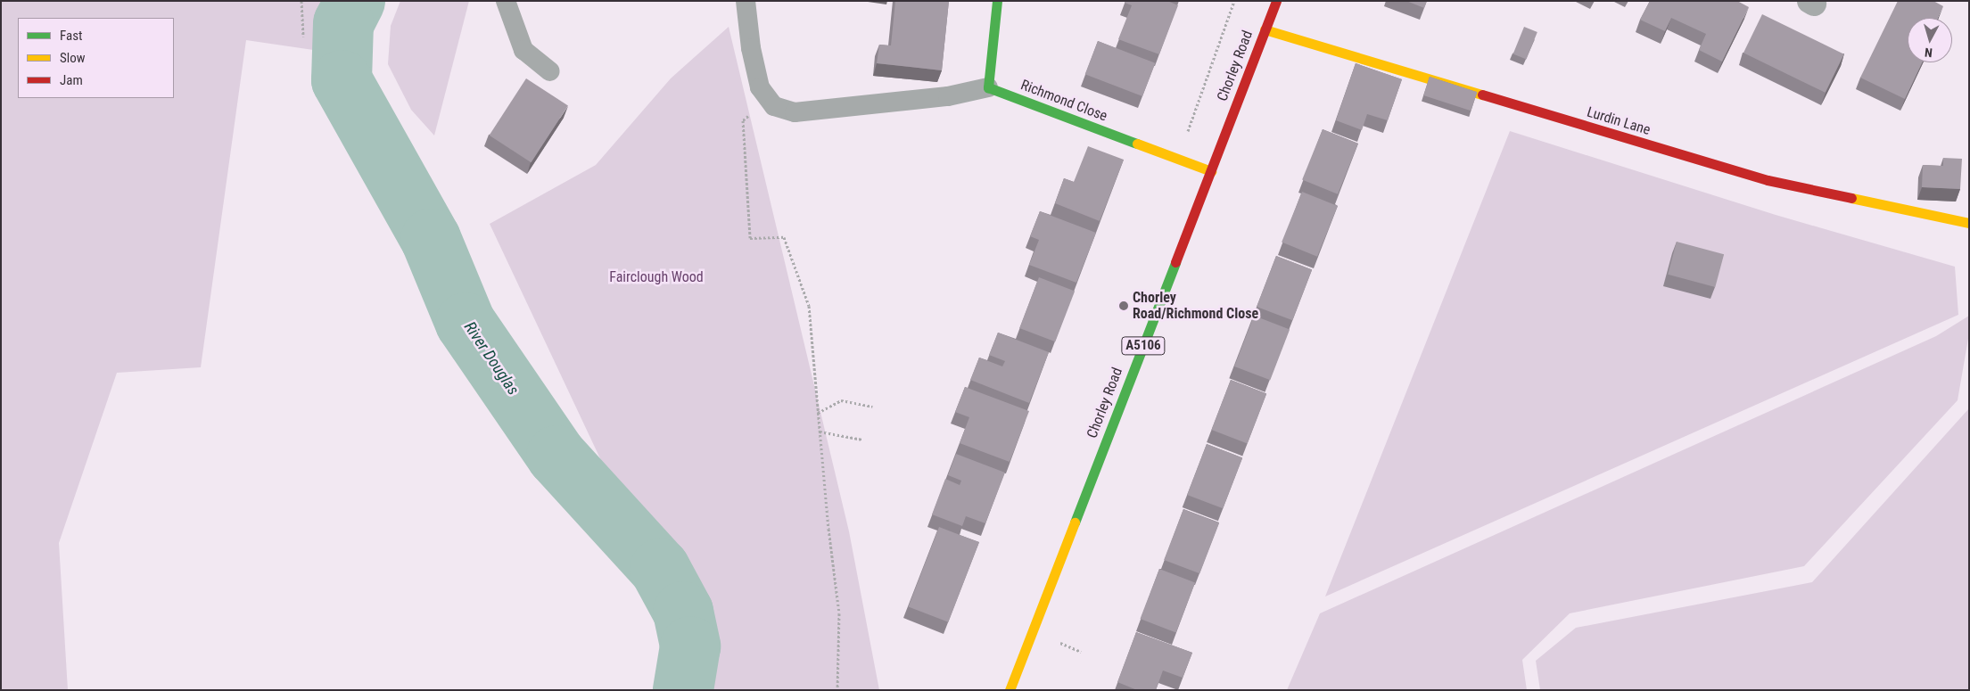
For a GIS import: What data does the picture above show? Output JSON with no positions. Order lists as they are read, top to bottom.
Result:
{
  "streets": {
    "street": [
      "Chorley Road",
      "Richmond Close",
      "Lurdin Lane",
      "A5106"
    ]
  },
  "crossings": [
    ["Chorley Road", "Richmond Close"],
    ["Chorley Road", "Lurdin Lane"]
  ],
  "water": ["River Douglas"],
  "parks": ["Fairclough Wood"],
  "places": ["Chorley Road/Richmond Close"],
  "legend": ["Fast", "Slow", "Jam"],
  "north": "bottom"
}
